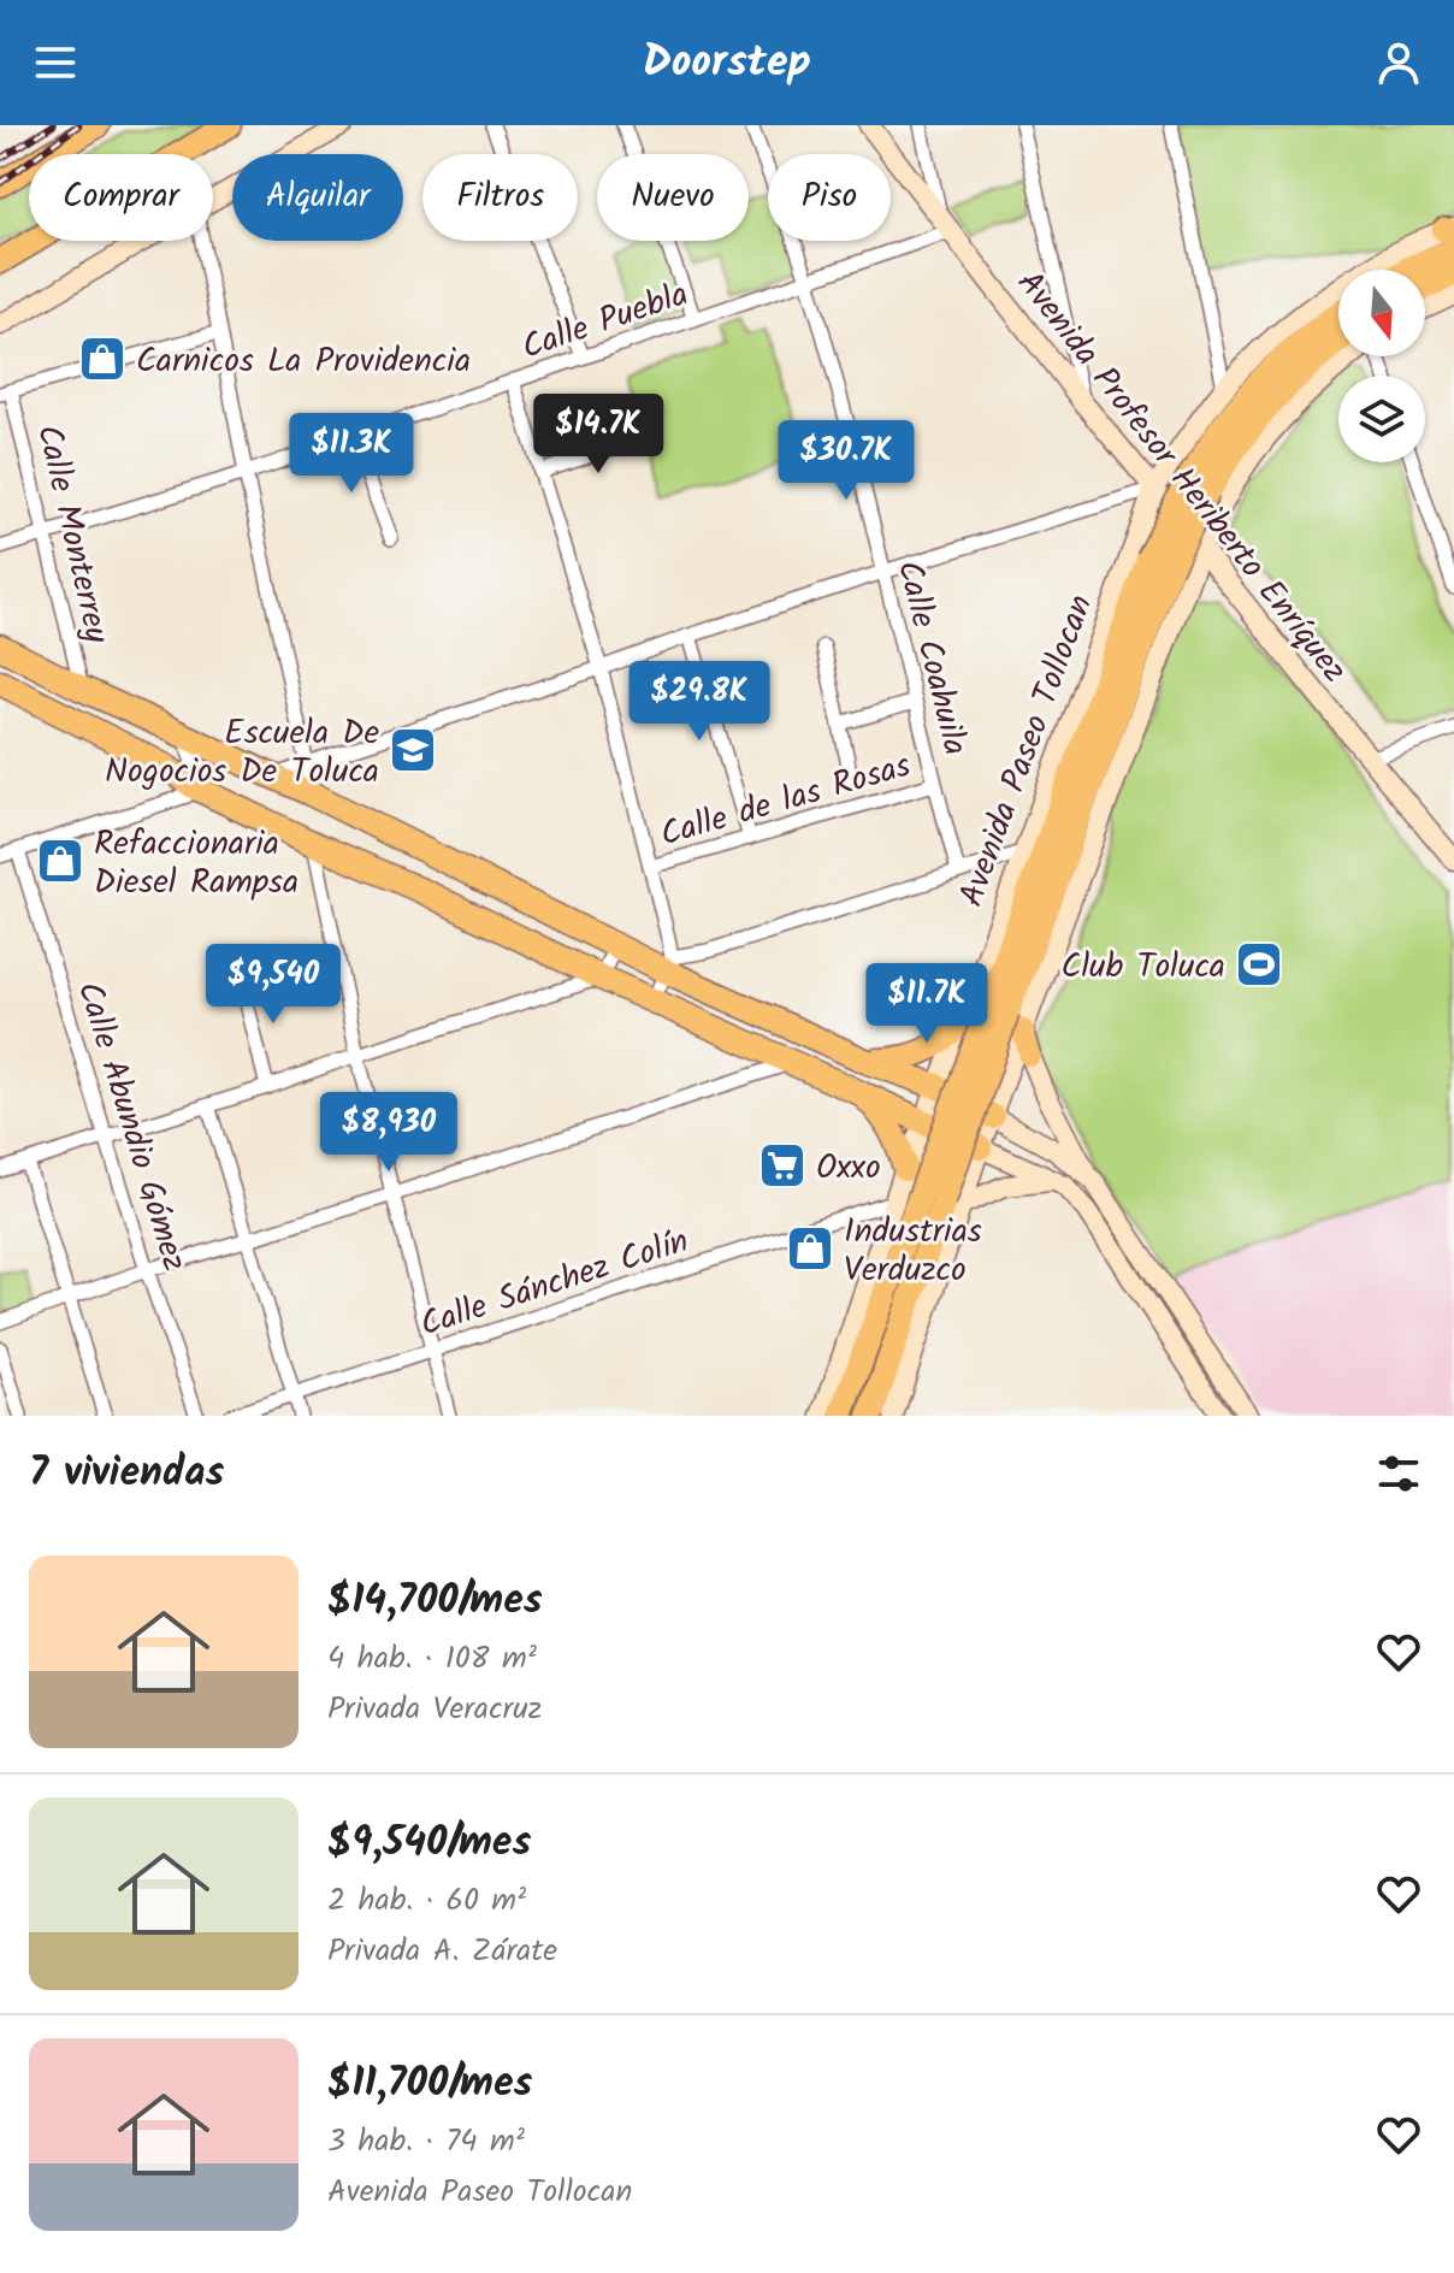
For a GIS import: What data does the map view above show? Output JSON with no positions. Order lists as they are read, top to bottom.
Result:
{
  "streets": {
    "highway": ["Avenida Paseo Tollocan"],
    "main road": ["Avenida Profesor Heriberto Enríquez"],
    "street": [
      "Calle Puebla",
      "Calle Monterrey",
      "Calle Coahuila",
      "Calle de las Rosas",
      "Calle Abundio Gómez",
      "Calle Sánchez Colín"
    ]
  },
  "crossings": [
    ["Calle Puebla", "Avenida Profesor Heriberto Enríquez"],
    ["Calle Puebla", "Calle Monterrey"],
    ["Calle Puebla", "Calle Coahuila"],
    ["Avenida Profesor Heriberto Enríquez", "Avenida Paseo Tollocan"],
    ["Calle Coahuila", "Calle de las Rosas"],
    ["Avenida Paseo Tollocan", "Calle Sánchez Colín"]
  ],
  "places": {
    "shop": ["Carnicos La Providencia", "Refaccionaria Diesel Rampsa", "Industrias Verduzco"],
    "school or university": ["Escuela De Nogocios De Toluca"],
    "sports": ["Club Toluca"],
    "supermarket": ["Oxxo"]
  },
  "north": "bottom",
  "page": {
    "header": "Doorstep",
    "chip": [
      "Comprar",
      "Alquilar",
      "Filtros",
      "Nuevo",
      "Piso"
    ],
    "price": [
      "$14.7K",
      "$11.3K",
      "$30.7K",
      "$29.8K",
      "$9,540",
      "$11.7K",
      "$8,930"
    ],
    "heading": "7 viviendas",
    "list": [
      {
        "name": "$14,700/mes",
        "note": "4 hab. · 108 m² · Privada Veracruz"
      },
      {
        "name": "$9,540/mes",
        "note": "2 hab. · 60 m² · Privada A. Zárate"
      },
      {
        "name": "$11,700/mes",
        "note": "3 hab. · 74 m² · Avenida Paseo Tollocan"
      }
    ]
  }
}
